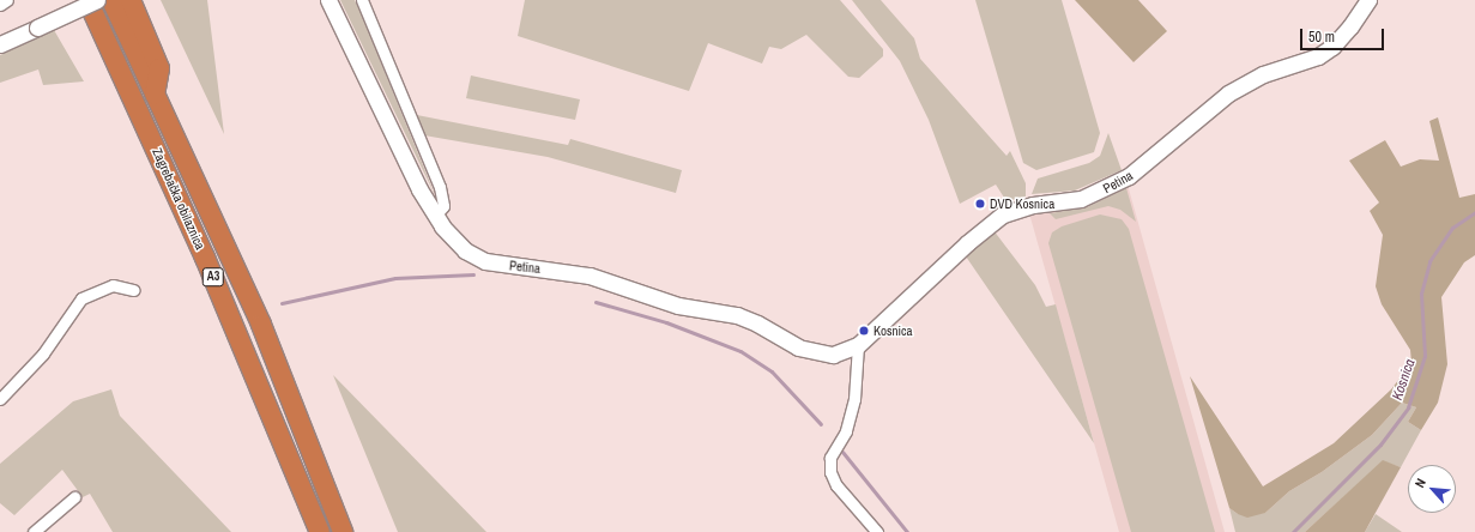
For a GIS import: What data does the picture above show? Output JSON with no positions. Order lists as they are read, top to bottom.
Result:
{
  "streets": {
    "highway": ["Zagrebačka obilaznica", "A3"],
    "street": ["Petina"]
  },
  "water": ["Kosnica"],
  "places": ["DVD Kosnica", "Kosnica"],
  "scale_bar": "50 m",
  "north": "top left"
}
